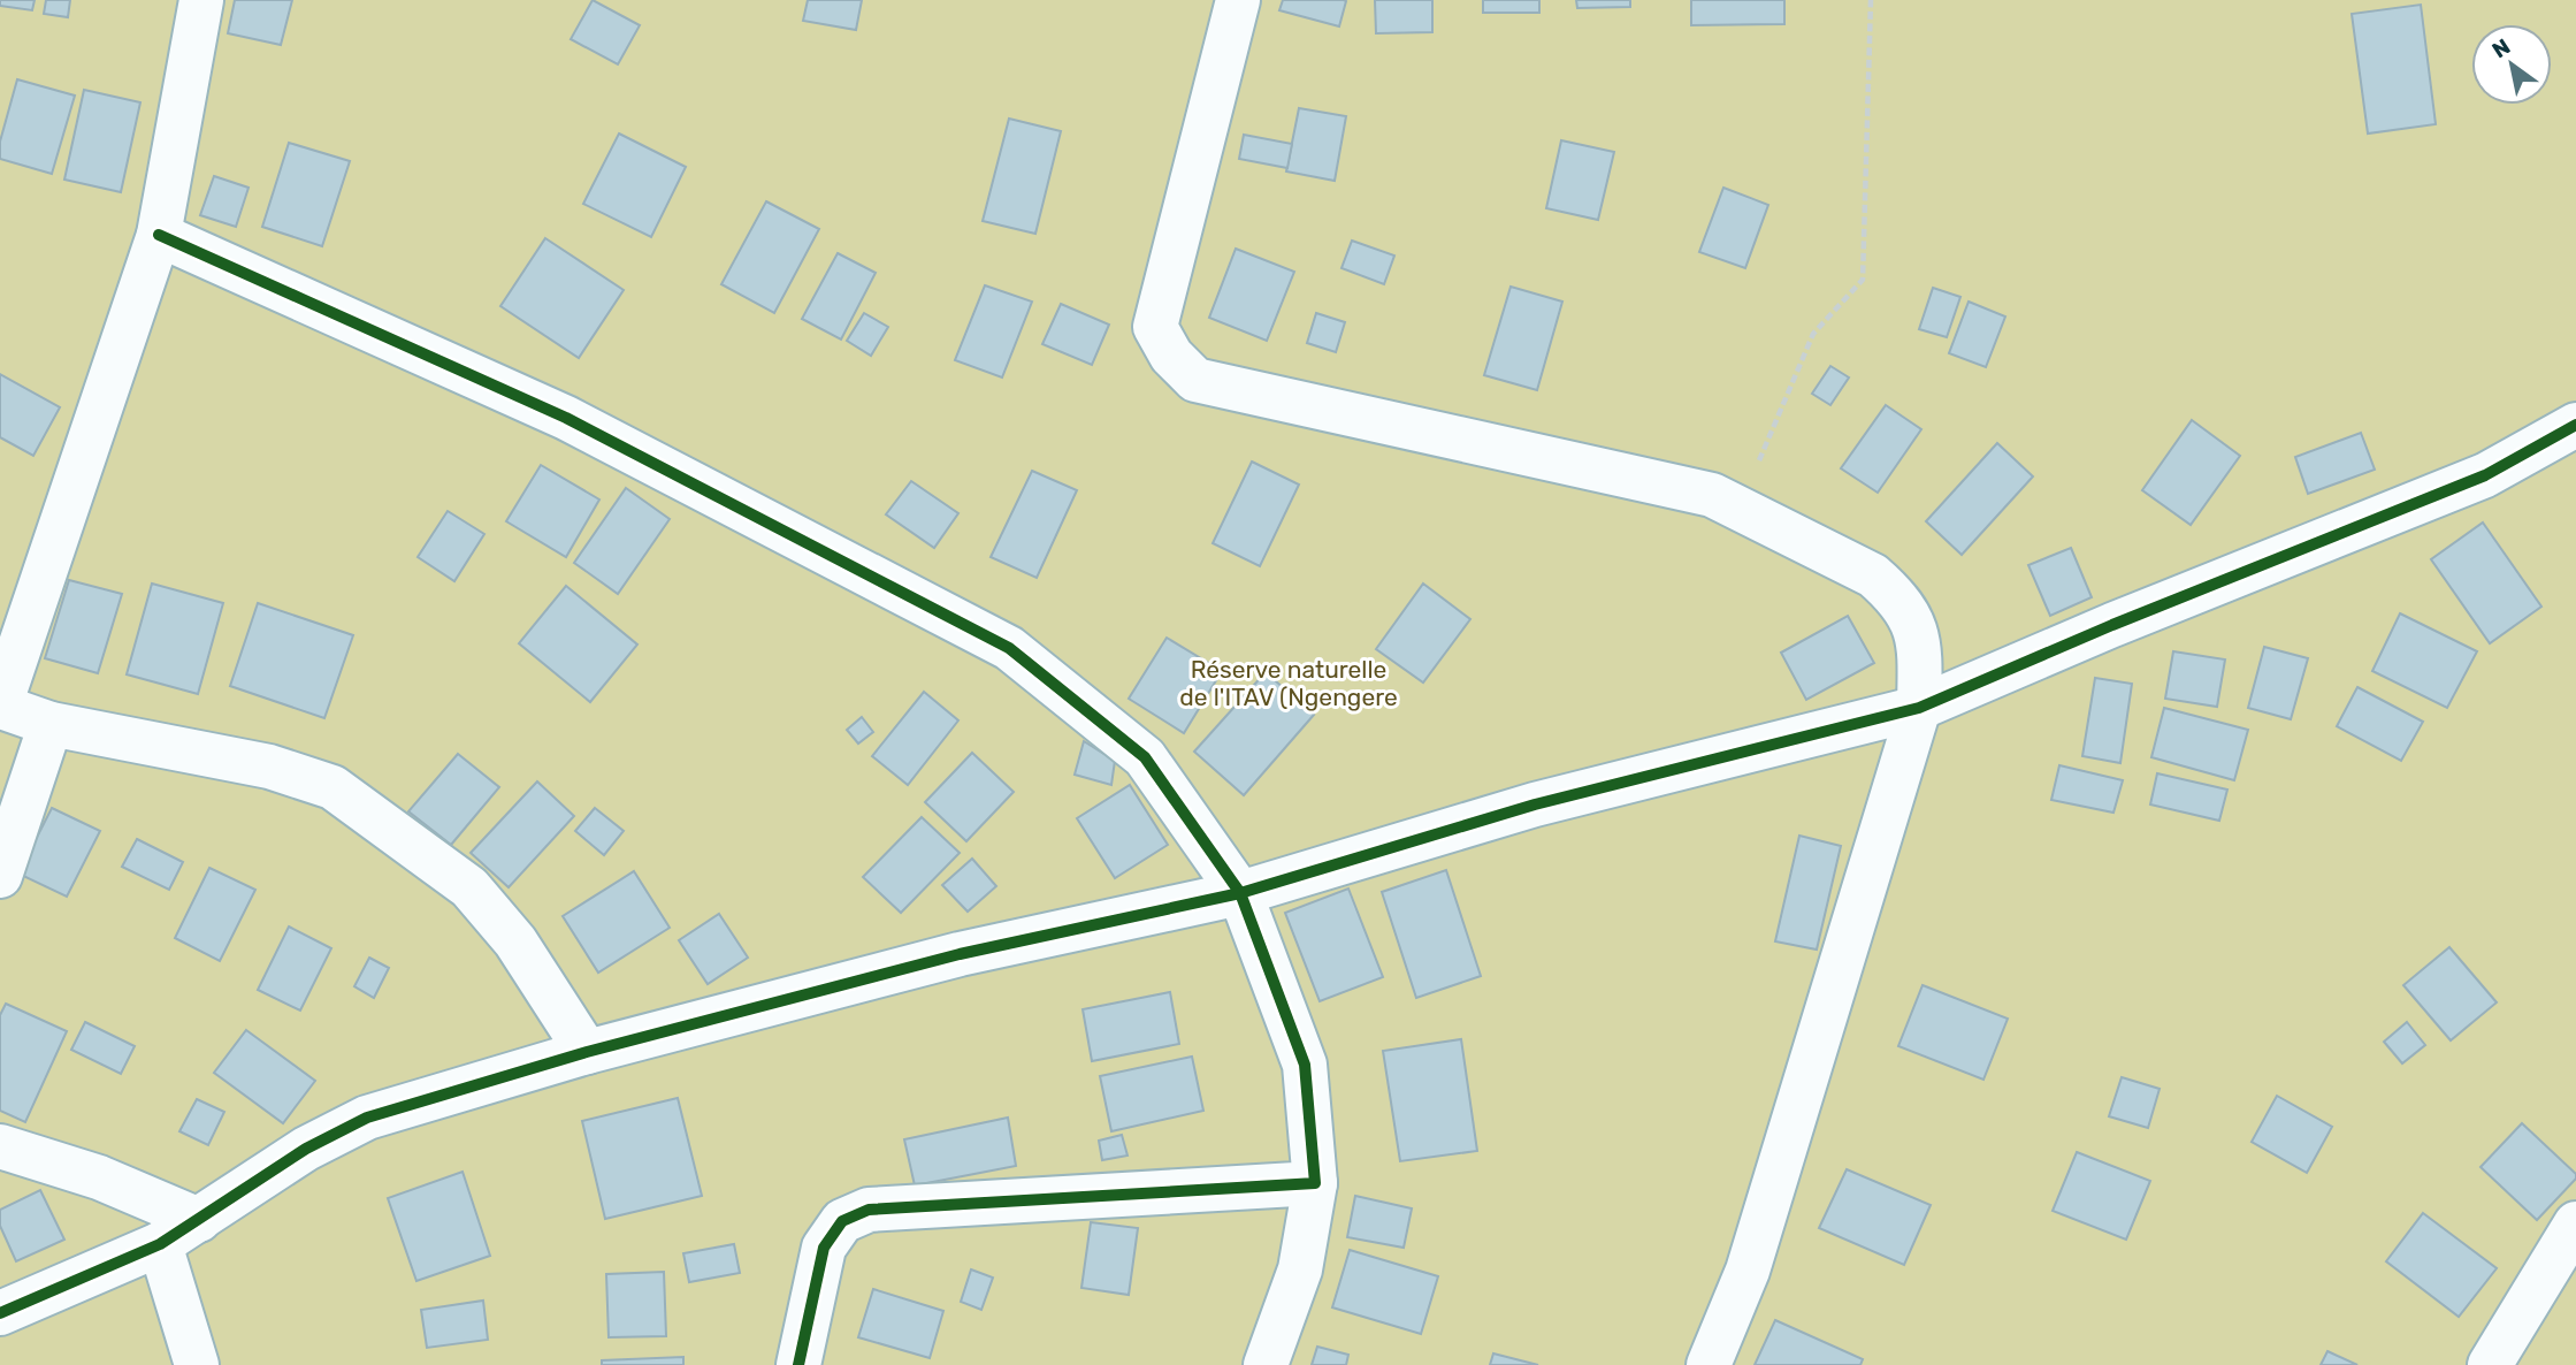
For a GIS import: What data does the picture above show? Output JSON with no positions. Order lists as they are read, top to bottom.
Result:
{
  "parks": ["Réserve naturelle de l'ITAV (Ngengere"],
  "north": "top left"
}
